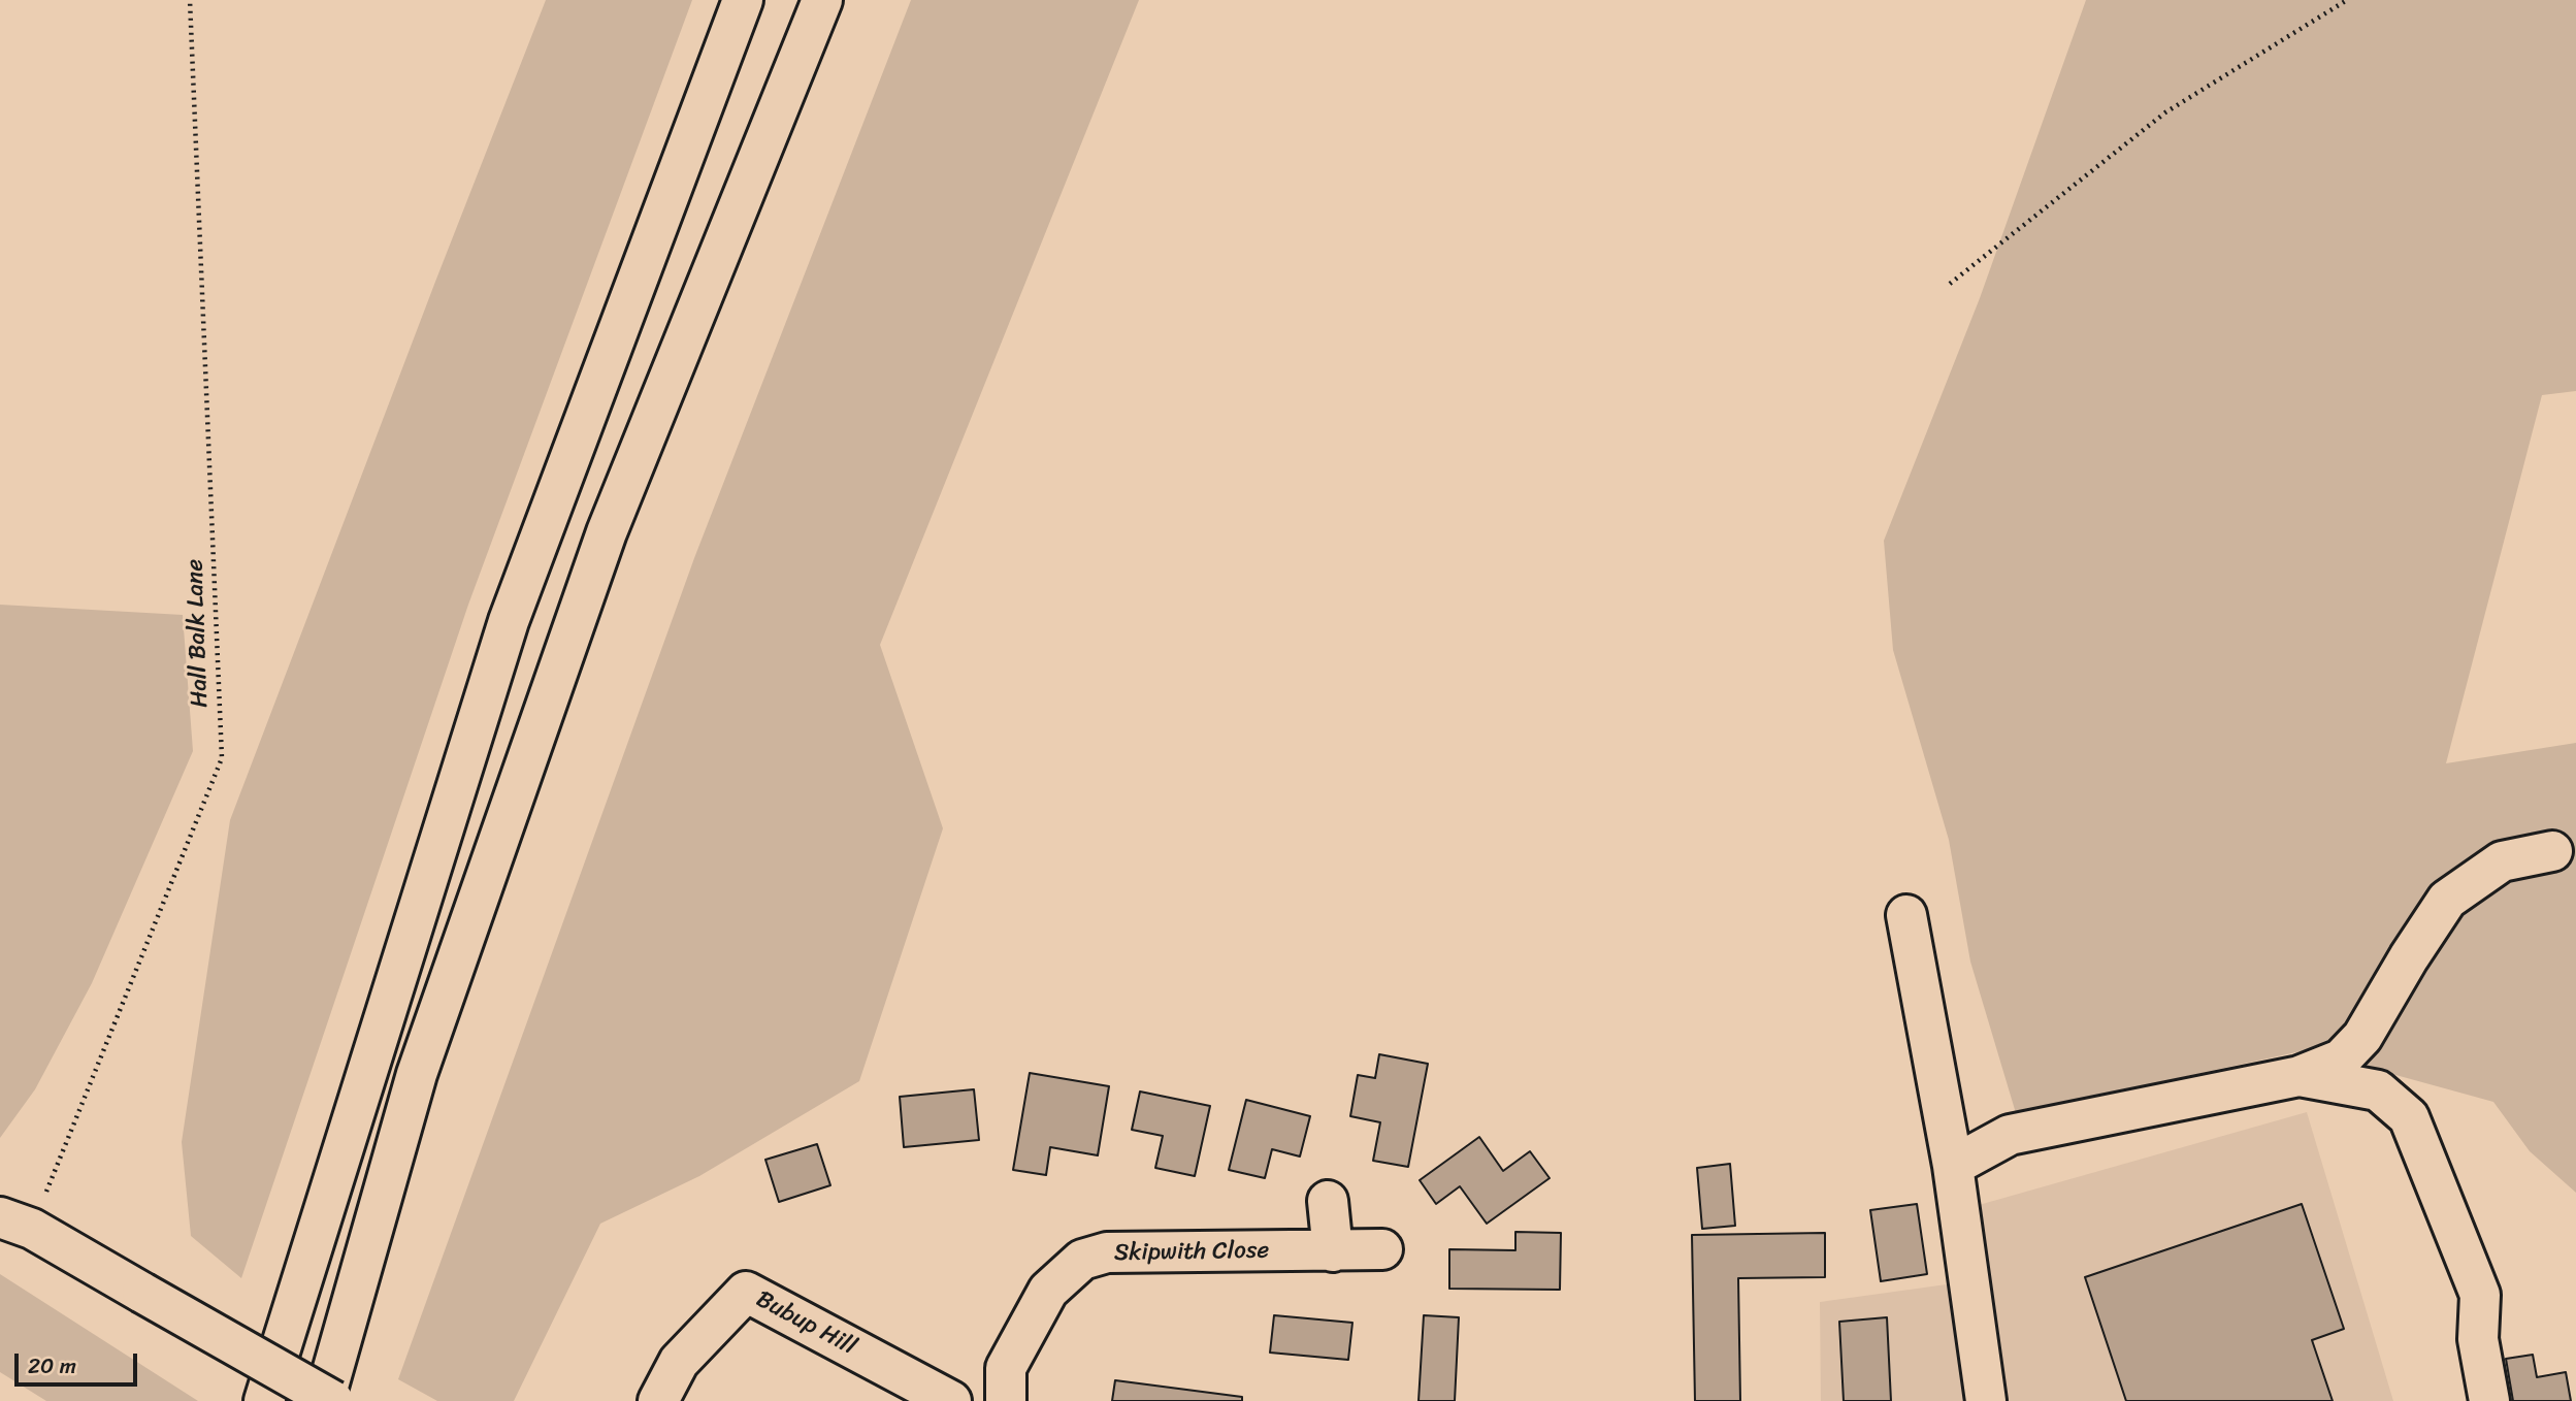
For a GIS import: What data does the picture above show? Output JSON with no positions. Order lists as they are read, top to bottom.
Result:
{
  "streets": {
    "main road": ["Skipwith Close", "Bubup Hill"],
    "path": ["Hall Balk Lane"]
  },
  "scale_bar": "20 m"
}
